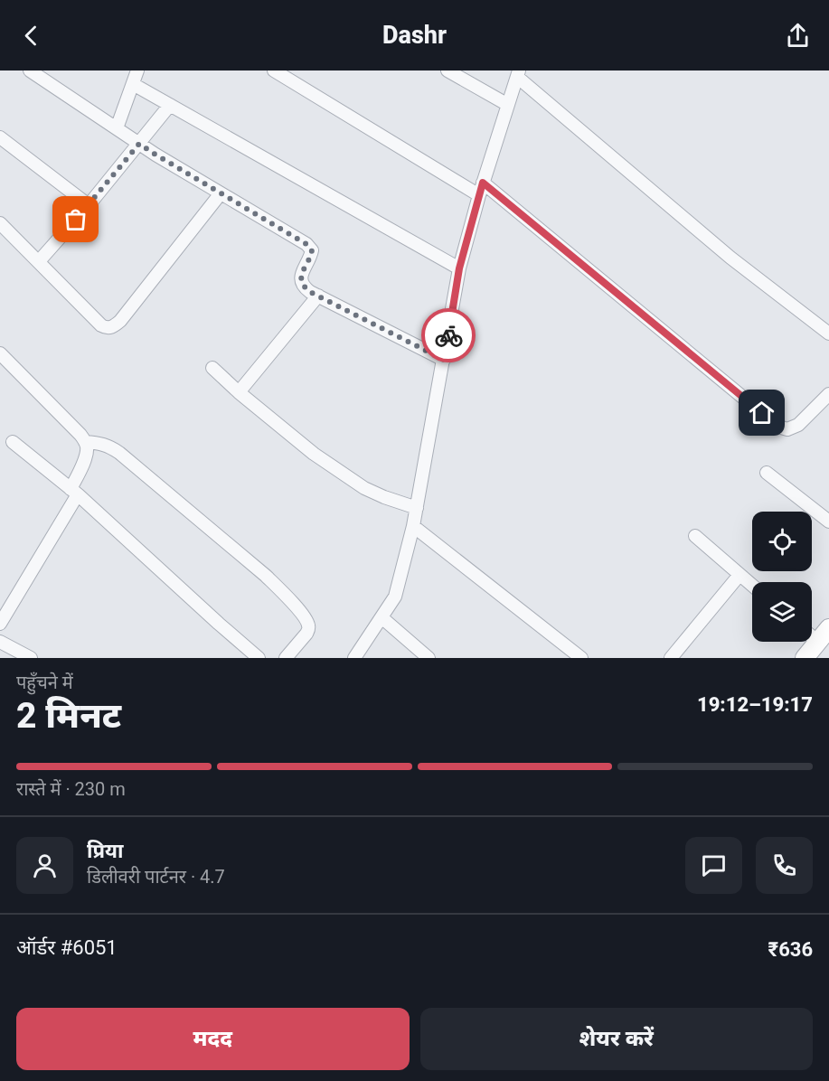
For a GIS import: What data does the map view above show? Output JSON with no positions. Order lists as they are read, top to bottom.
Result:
{
  "page": {
    "header": "Dashr",
    "heading": ["2 मिनट", "पहुँचने में", "19:12–19:17"],
    "panel": [
      "प्रिया",
      "डिलीवरी पार्टनर · 4.7",
      "ऑर्डर #6051",
      "₹636"
    ],
    "bar": "रास्ते में · 230 m",
    "buttons": ["मदद", "शेयर करें"]
  }
}
